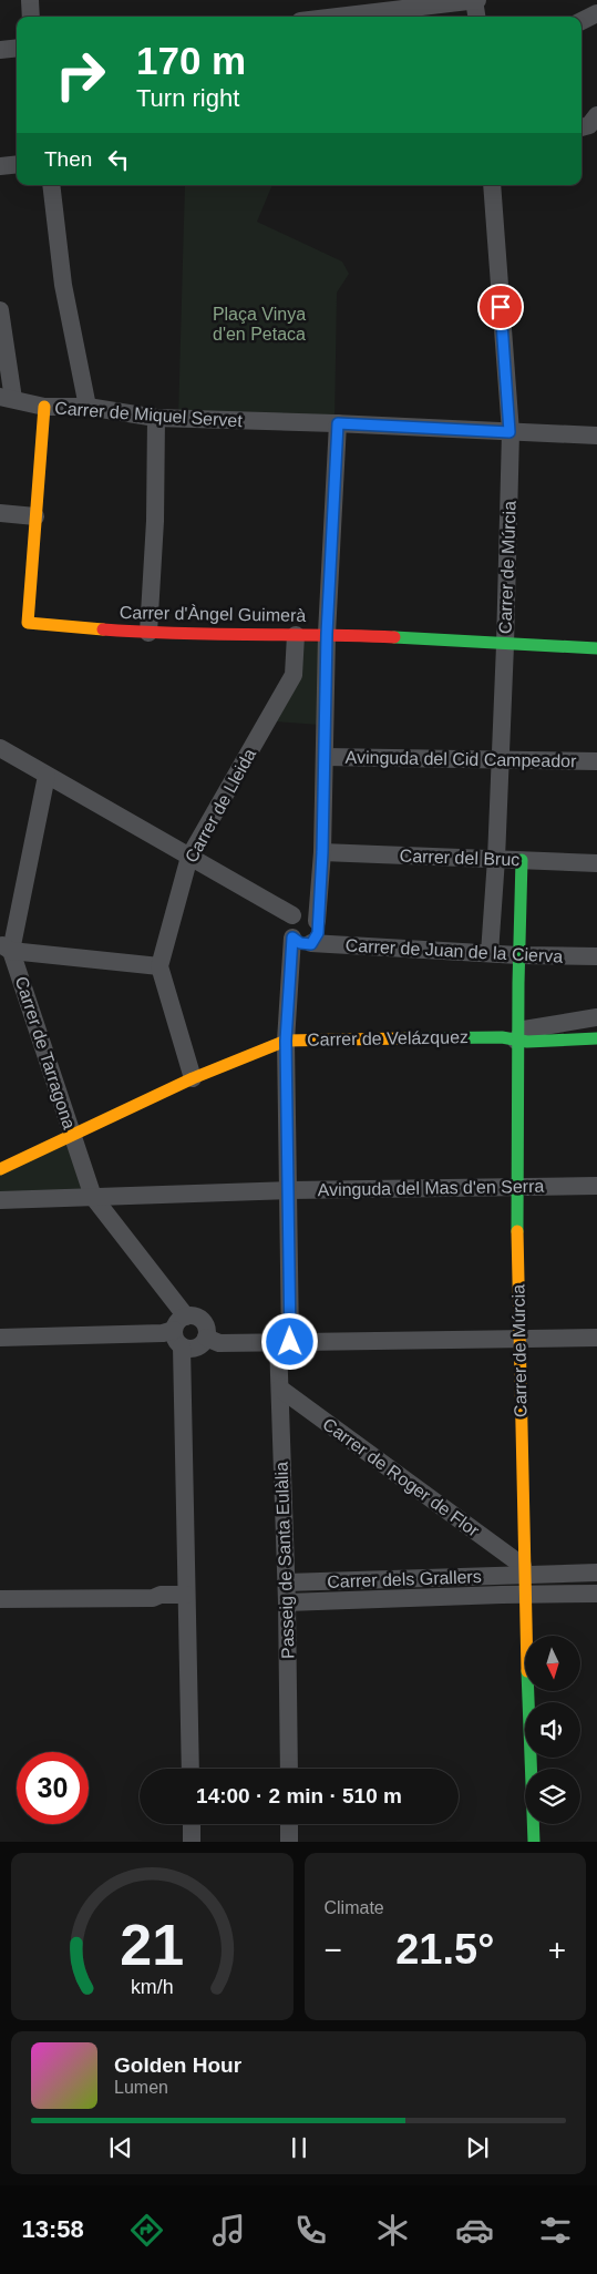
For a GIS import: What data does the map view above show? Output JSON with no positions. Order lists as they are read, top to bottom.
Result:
{
  "streets": {
    "street": [
      "Carrer de Miquel Servet",
      "Carrer de Múrcia",
      "Carrer d'Àngel Guimerà",
      "Avinguda del Cid Campeador",
      "Carrer de Lleida",
      "Carrer del Bruc",
      "Carrer de Juan de la Cierva",
      "Carrer de Velázquez",
      "Carrer de Tarragona",
      "Avinguda del Mas d'en Serra",
      "Carrer de Roger de Flor",
      "Passeig de Santa Eulàlia",
      "Carrer dels Grallers"
    ]
  },
  "crossings": [
    ["Carrer de Miquel Servet", "Carrer de Múrcia"],
    ["Carrer de Múrcia", "Carrer d'Àngel Guimerà"],
    ["Carrer de Múrcia", "Avinguda del Cid Campeador"],
    ["Carrer de Múrcia", "Carrer del Bruc"],
    ["Carrer de Múrcia", "Carrer de Juan de la Cierva"],
    ["Carrer de Múrcia", "Carrer de Velázquez"],
    ["Carrer de Múrcia", "Avinguda del Mas d'en Serra"],
    ["Carrer de Múrcia", "Carrer de Roger de Flor"],
    ["Carrer de Múrcia", "Carrer dels Grallers"],
    ["Carrer d'Àngel Guimerà", "Carrer de Lleida"],
    ["Carrer de Juan de la Cierva", "Passeig de Santa Eulàlia"],
    ["Carrer de Velázquez", "Carrer de Tarragona"],
    ["Carrer de Velázquez", "Passeig de Santa Eulàlia"],
    ["Carrer de Tarragona", "Avinguda del Mas d'en Serra"],
    ["Avinguda del Mas d'en Serra", "Passeig de Santa Eulàlia"],
    ["Carrer de Roger de Flor", "Passeig de Santa Eulàlia"],
    ["Carrer de Roger de Flor", "Carrer dels Grallers"],
    ["Passeig de Santa Eulàlia", "Carrer dels Grallers"]
  ],
  "parks": ["Plaça Vinya d'en Petaca"],
  "north": "bottom",
  "page": {
    "turn": ["170 m", "Turn right"],
    "then": "Then",
    "limit": "30",
    "trip": "14:00 · 2 min · 510 m",
    "tile": "Climate",
    "heat": ["−", "21.5°", "+"],
    "song": ["Golden Hour", "Lumen"],
    "tabs": "13:58",
    "gauge": ["21", "km/h"]
  }
}
